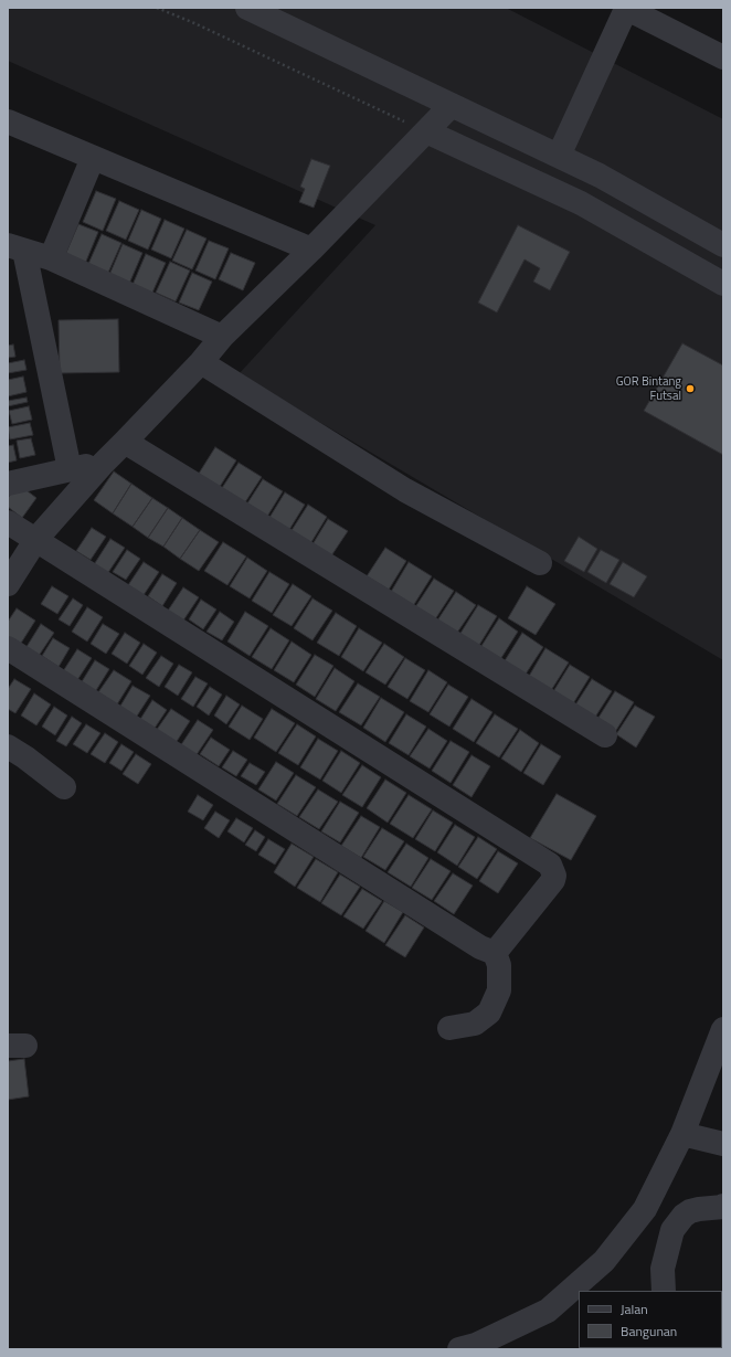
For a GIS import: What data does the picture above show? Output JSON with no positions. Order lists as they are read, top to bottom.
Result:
{
  "places": ["GOR Bintang Futsal"],
  "legend": ["Jalan", "Bangunan"]
}
